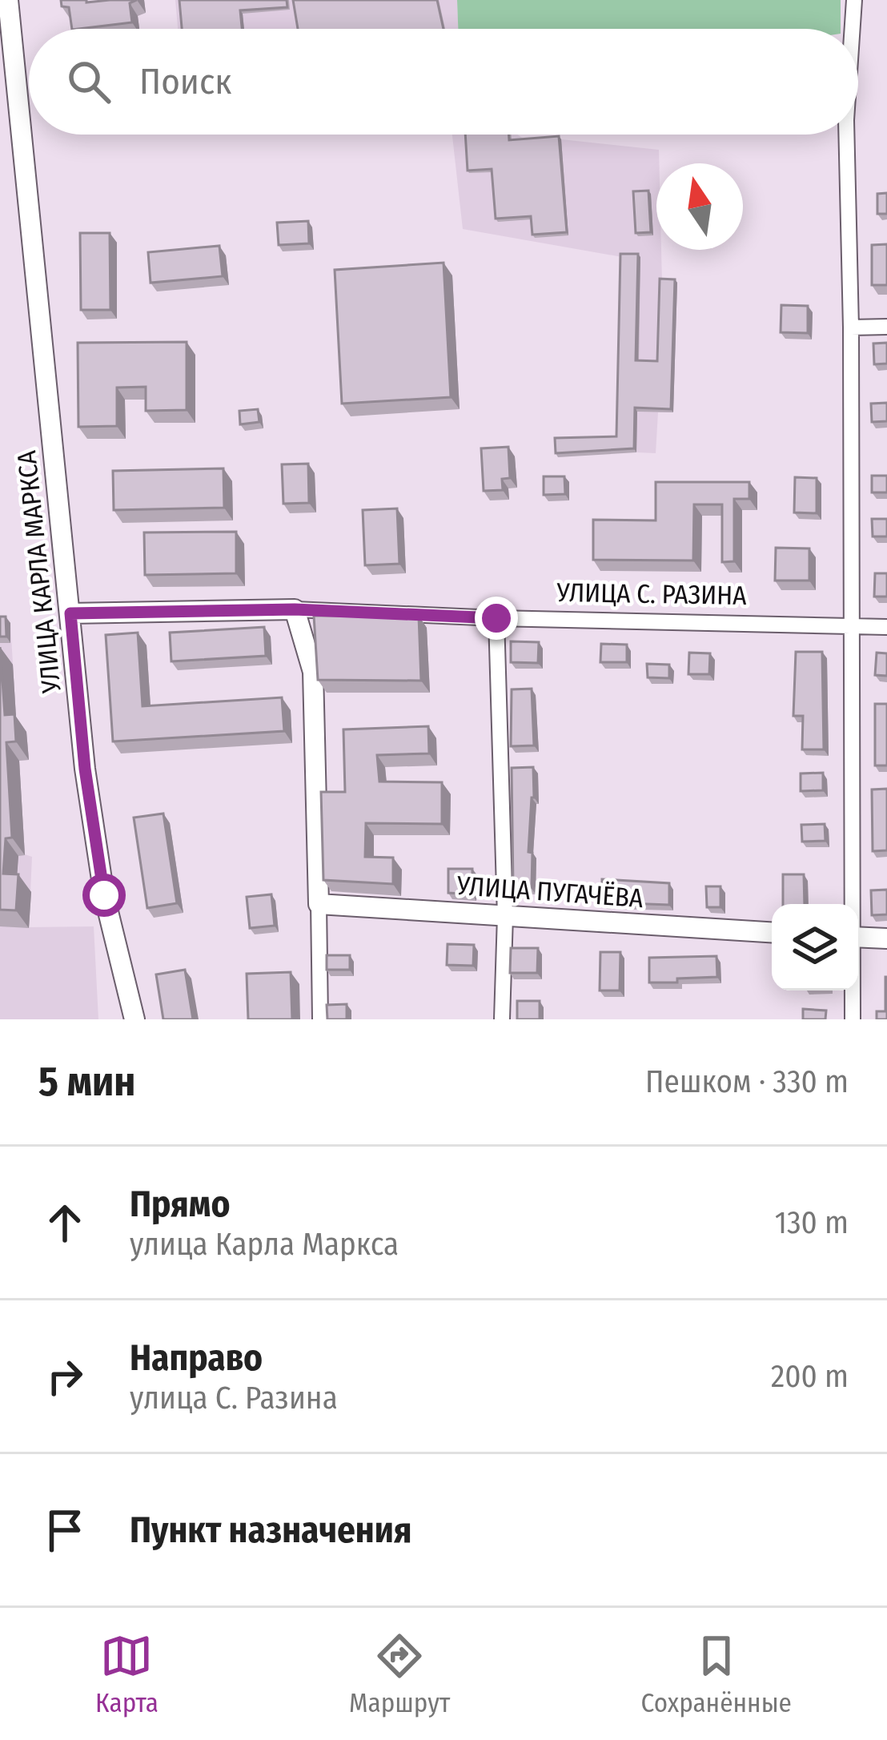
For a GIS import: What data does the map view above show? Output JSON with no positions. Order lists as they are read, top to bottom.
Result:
{
  "streets": {
    "street": ["УЛИЦА КАРЛА МАРКСА", "УЛИЦА С. РАЗИНА", "УЛИЦА ПУГАЧЁВА"]
  },
  "crossings": [
    ["УЛИЦА КАРЛА МАРКСА", "УЛИЦА С. РАЗИНА"]
  ],
  "north": "top",
  "page": {
    "search": "Поиск",
    "heading": ["5 мин", "Пешком · 330 m"],
    "list": [
      ["Прямо", "улица Карла Маркса", "130 m"],
      ["Направо", "улица С. Разина", "200 m"],
      "Пункт назначения"
    ],
    "nav": ["Карта", "Маршрут", "Сохранённые"]
  }
}
